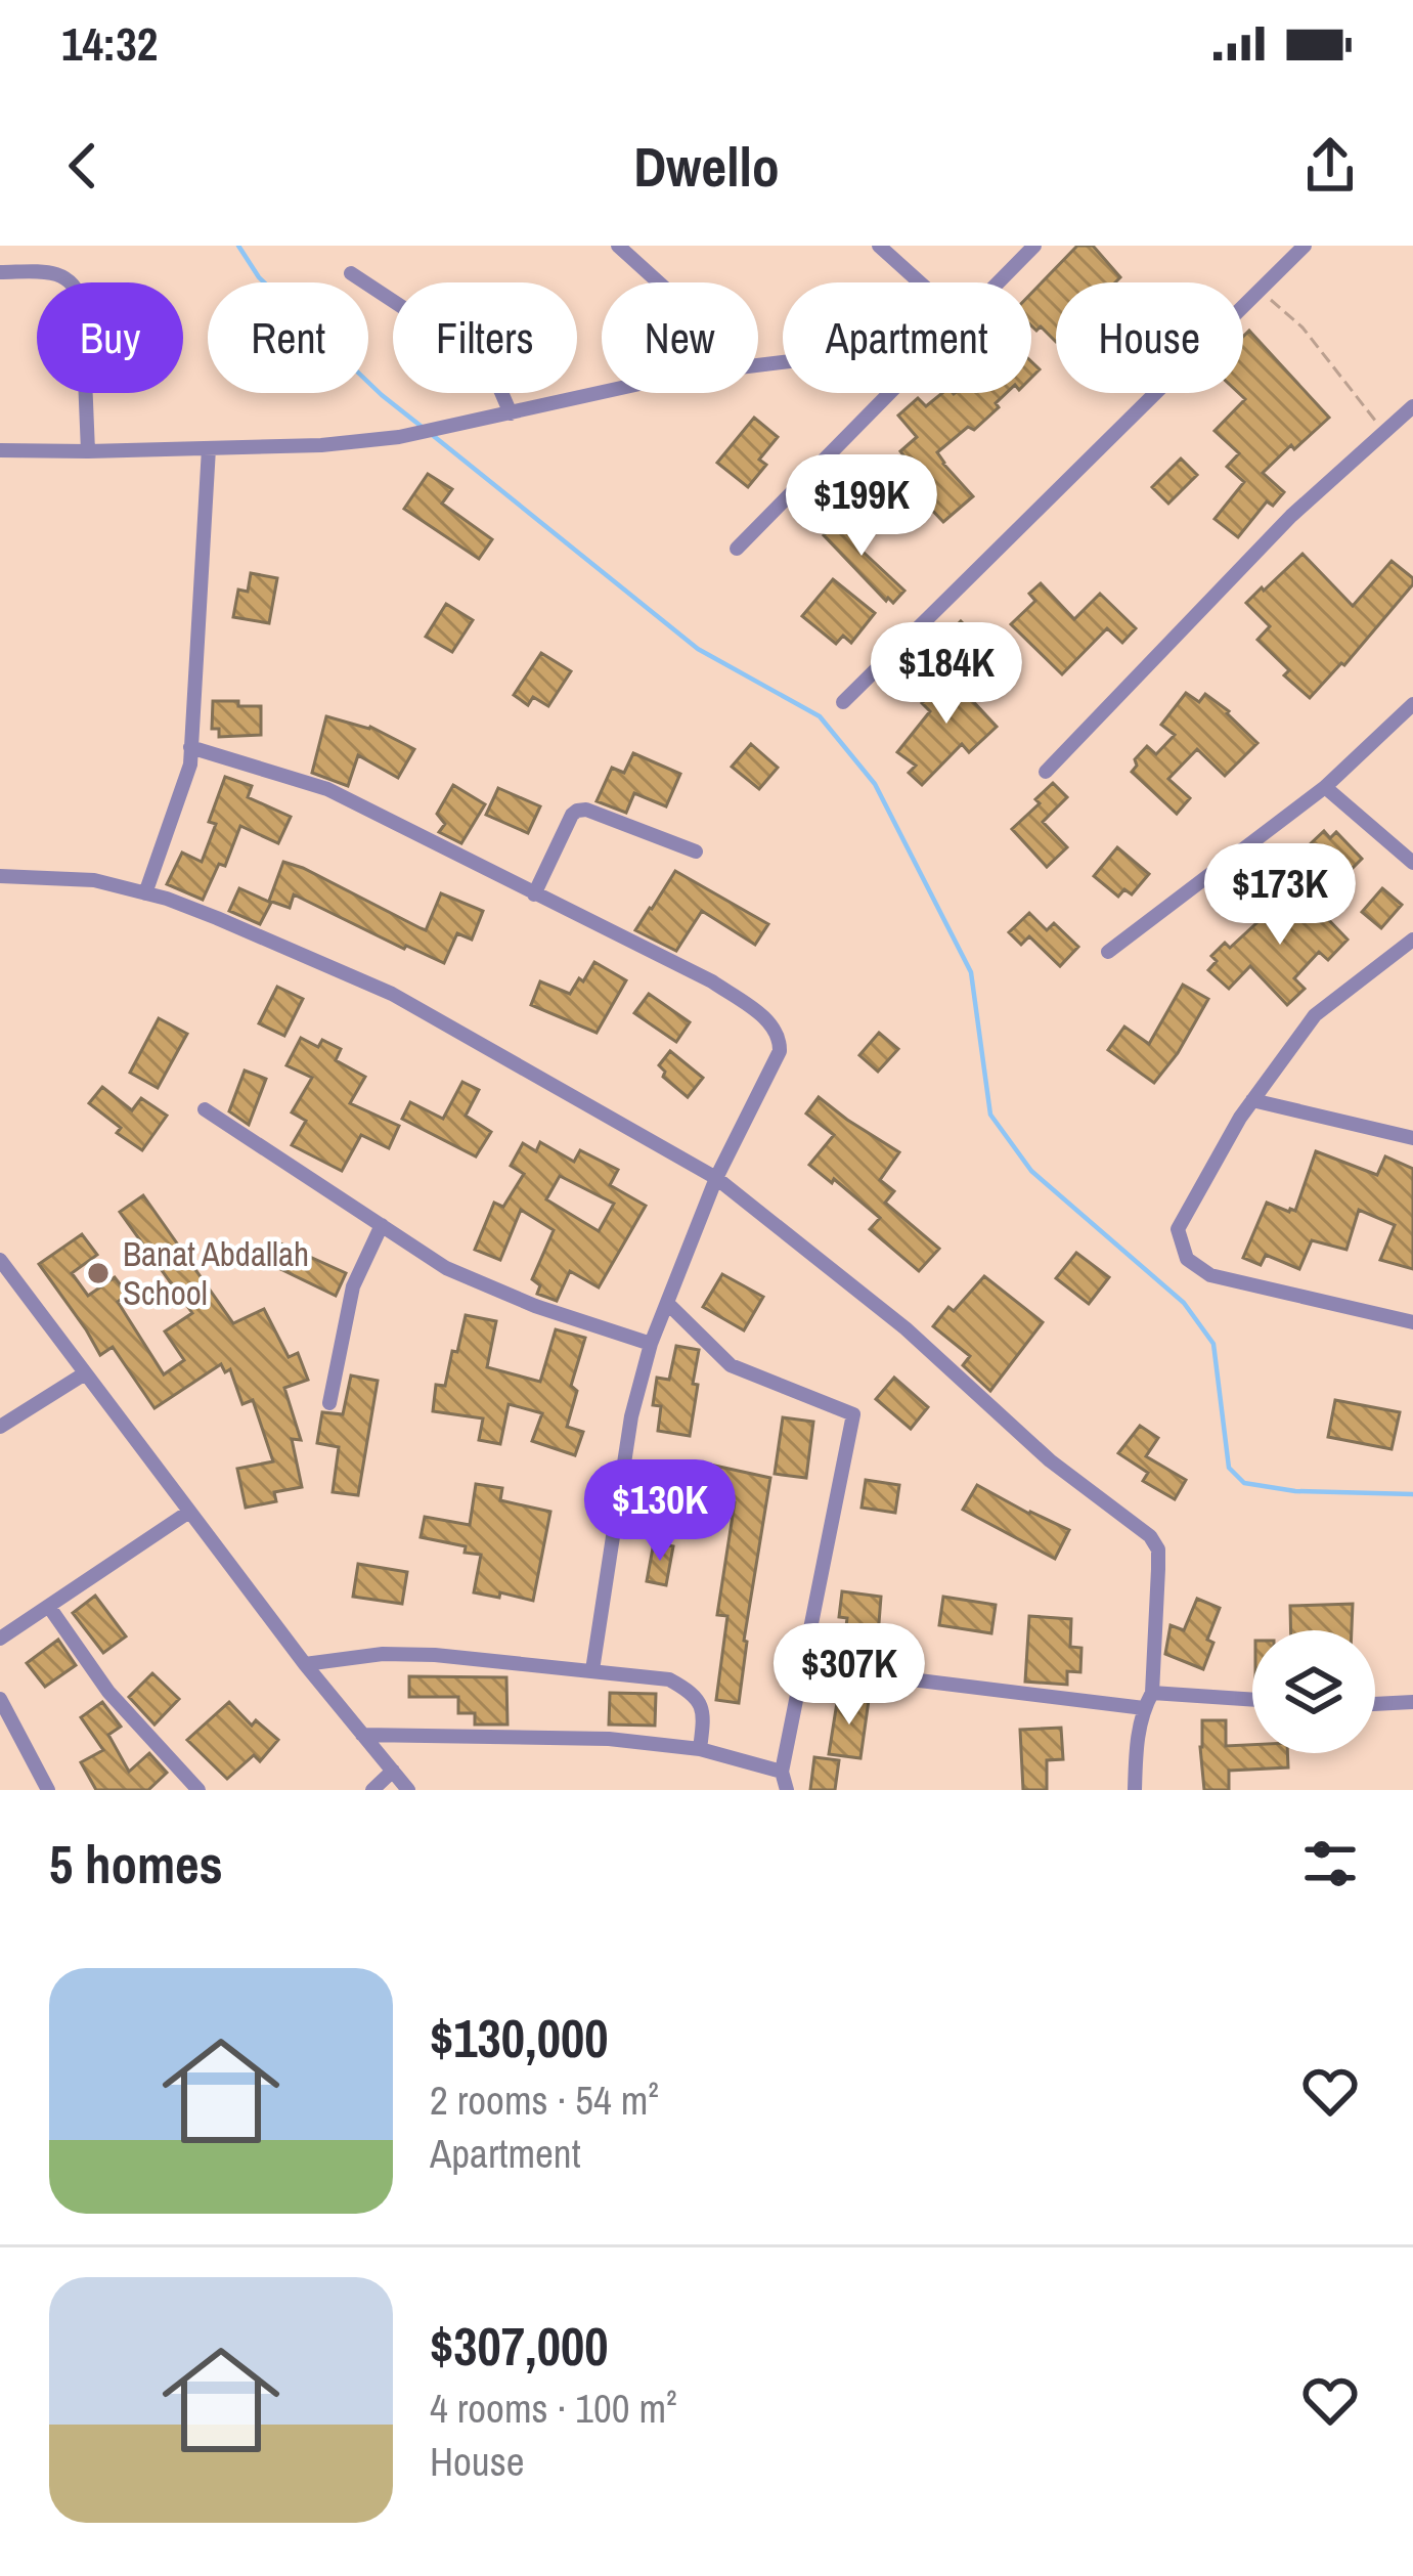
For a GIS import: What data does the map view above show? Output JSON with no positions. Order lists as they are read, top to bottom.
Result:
{
  "places": ["Banat Abdallah School"],
  "page": {
    "status": "14:32",
    "header": "Dwello",
    "chip": [
      "Buy",
      "Rent",
      "Filters",
      "New",
      "Apartment",
      "House"
    ],
    "price": [
      "$199K",
      "$184K",
      "$173K",
      "$130K",
      "$307K"
    ],
    "heading": "5 homes",
    "list": [
      {
        "name": "$130,000",
        "note": "2 rooms · 54 m² · Apartment"
      },
      {
        "name": "$307,000",
        "note": "4 rooms · 100 m² · House"
      }
    ]
  }
}
